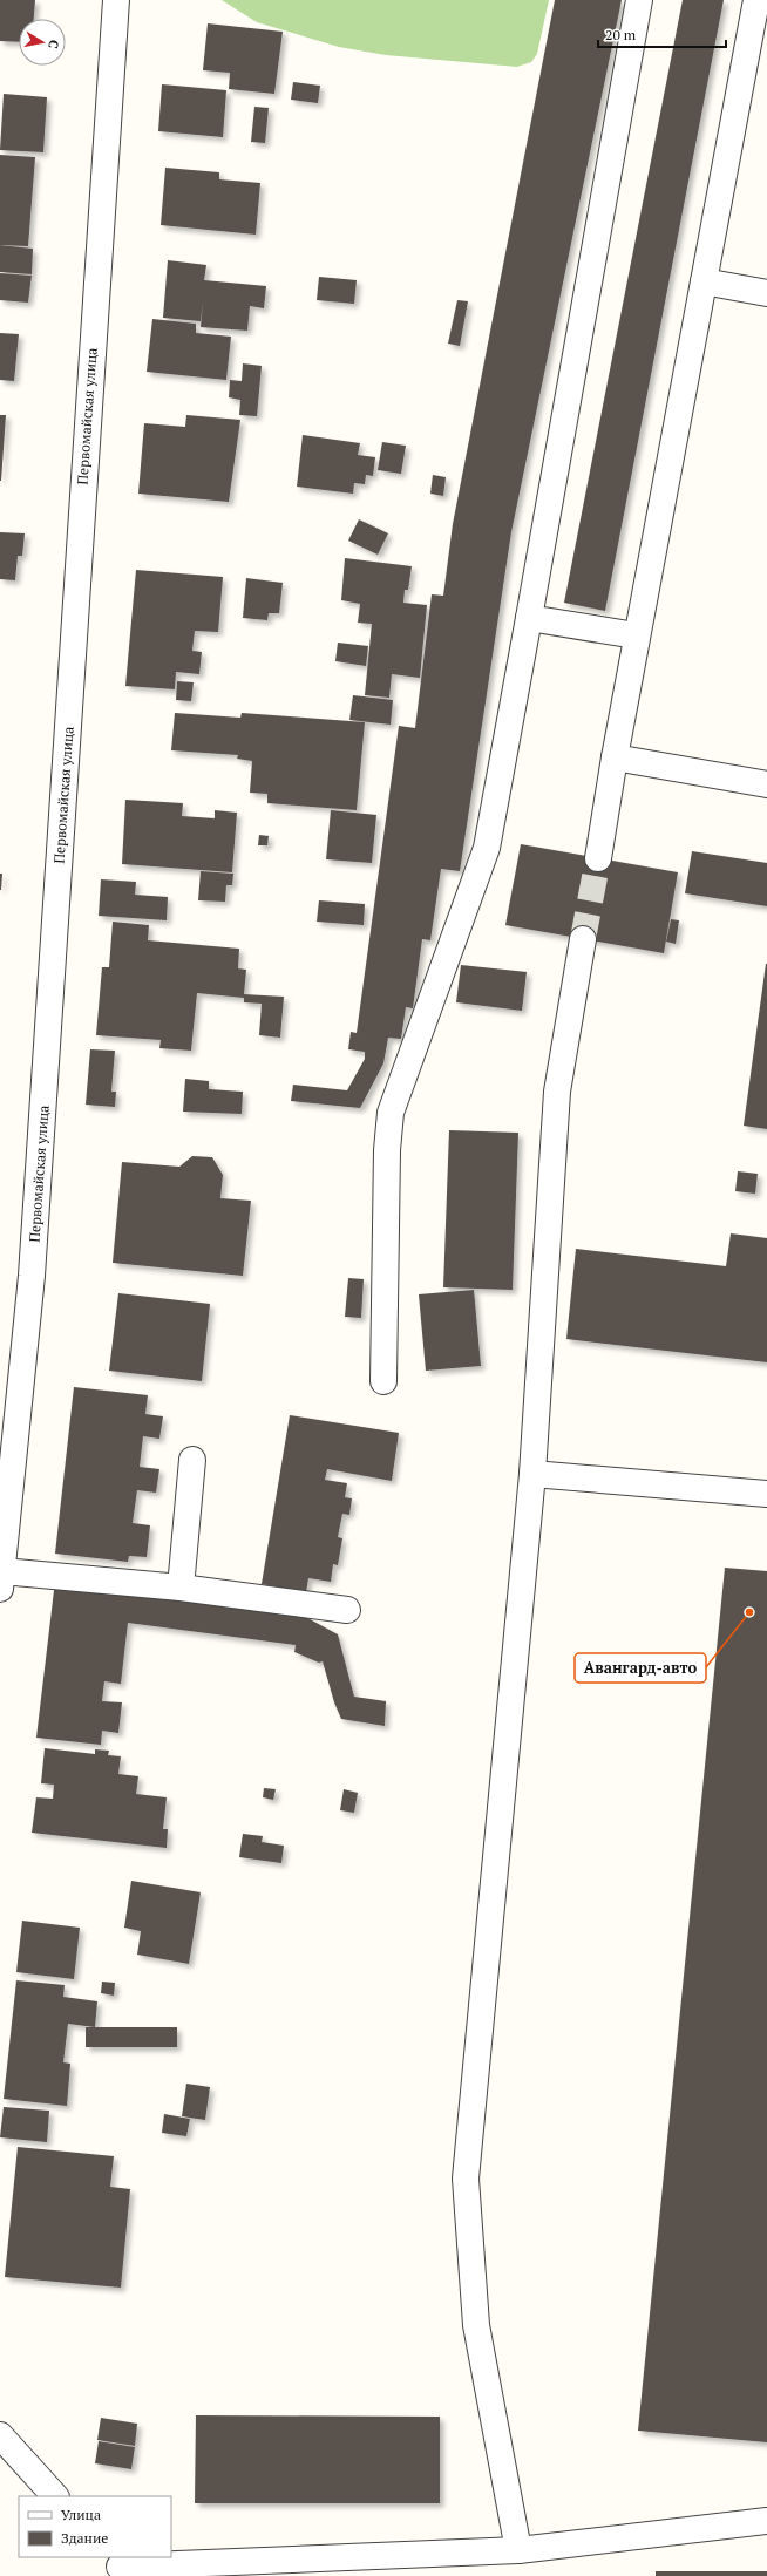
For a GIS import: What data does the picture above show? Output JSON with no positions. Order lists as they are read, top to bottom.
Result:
{
  "streets": {
    "street": ["Первомайская улица"]
  },
  "places": ["Авангард-авто"],
  "legend": ["Улица", "Здание"],
  "scale_bar": "20 m",
  "north": "right"
}
